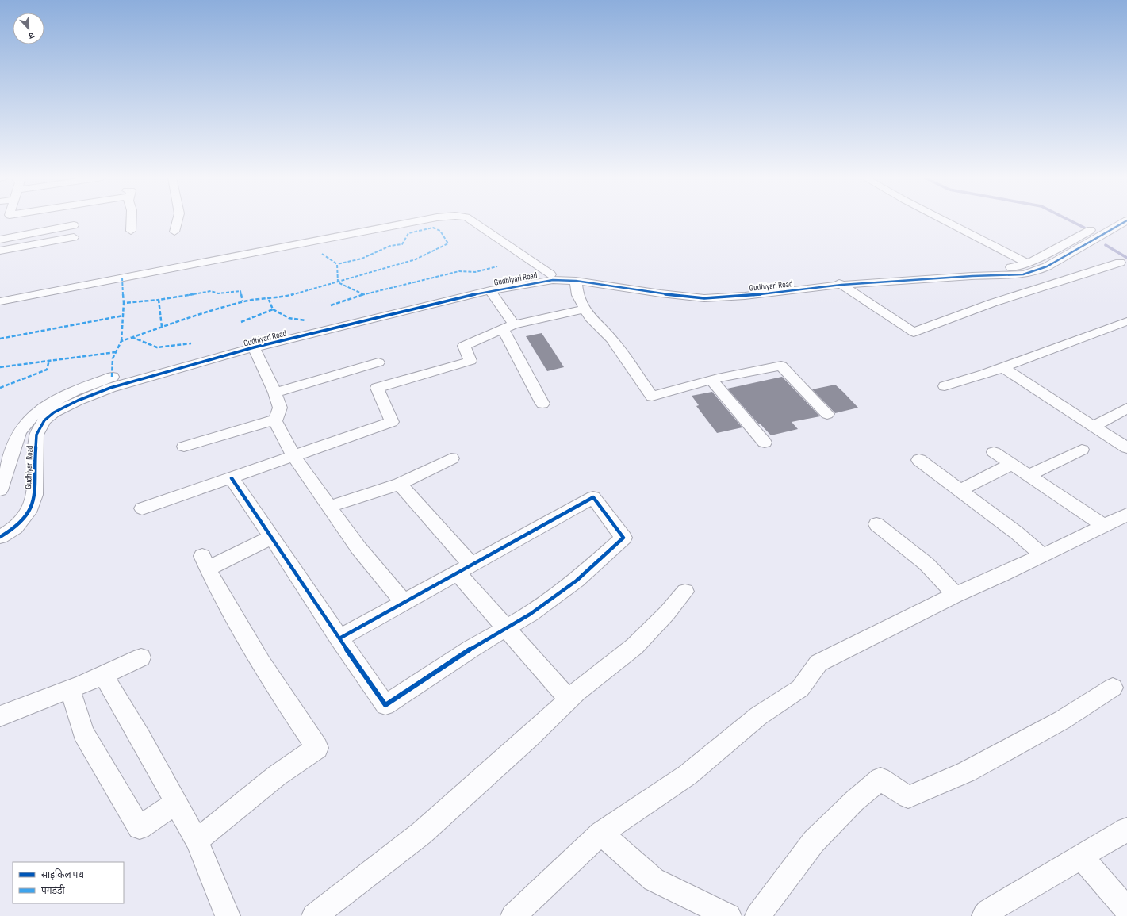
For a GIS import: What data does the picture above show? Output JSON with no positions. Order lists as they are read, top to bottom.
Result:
{
  "streets": {
    "street": ["Gudhiyari Road"]
  },
  "legend": ["साइकिल पथ", "पगडंडी"],
  "north": "bottom"
}
